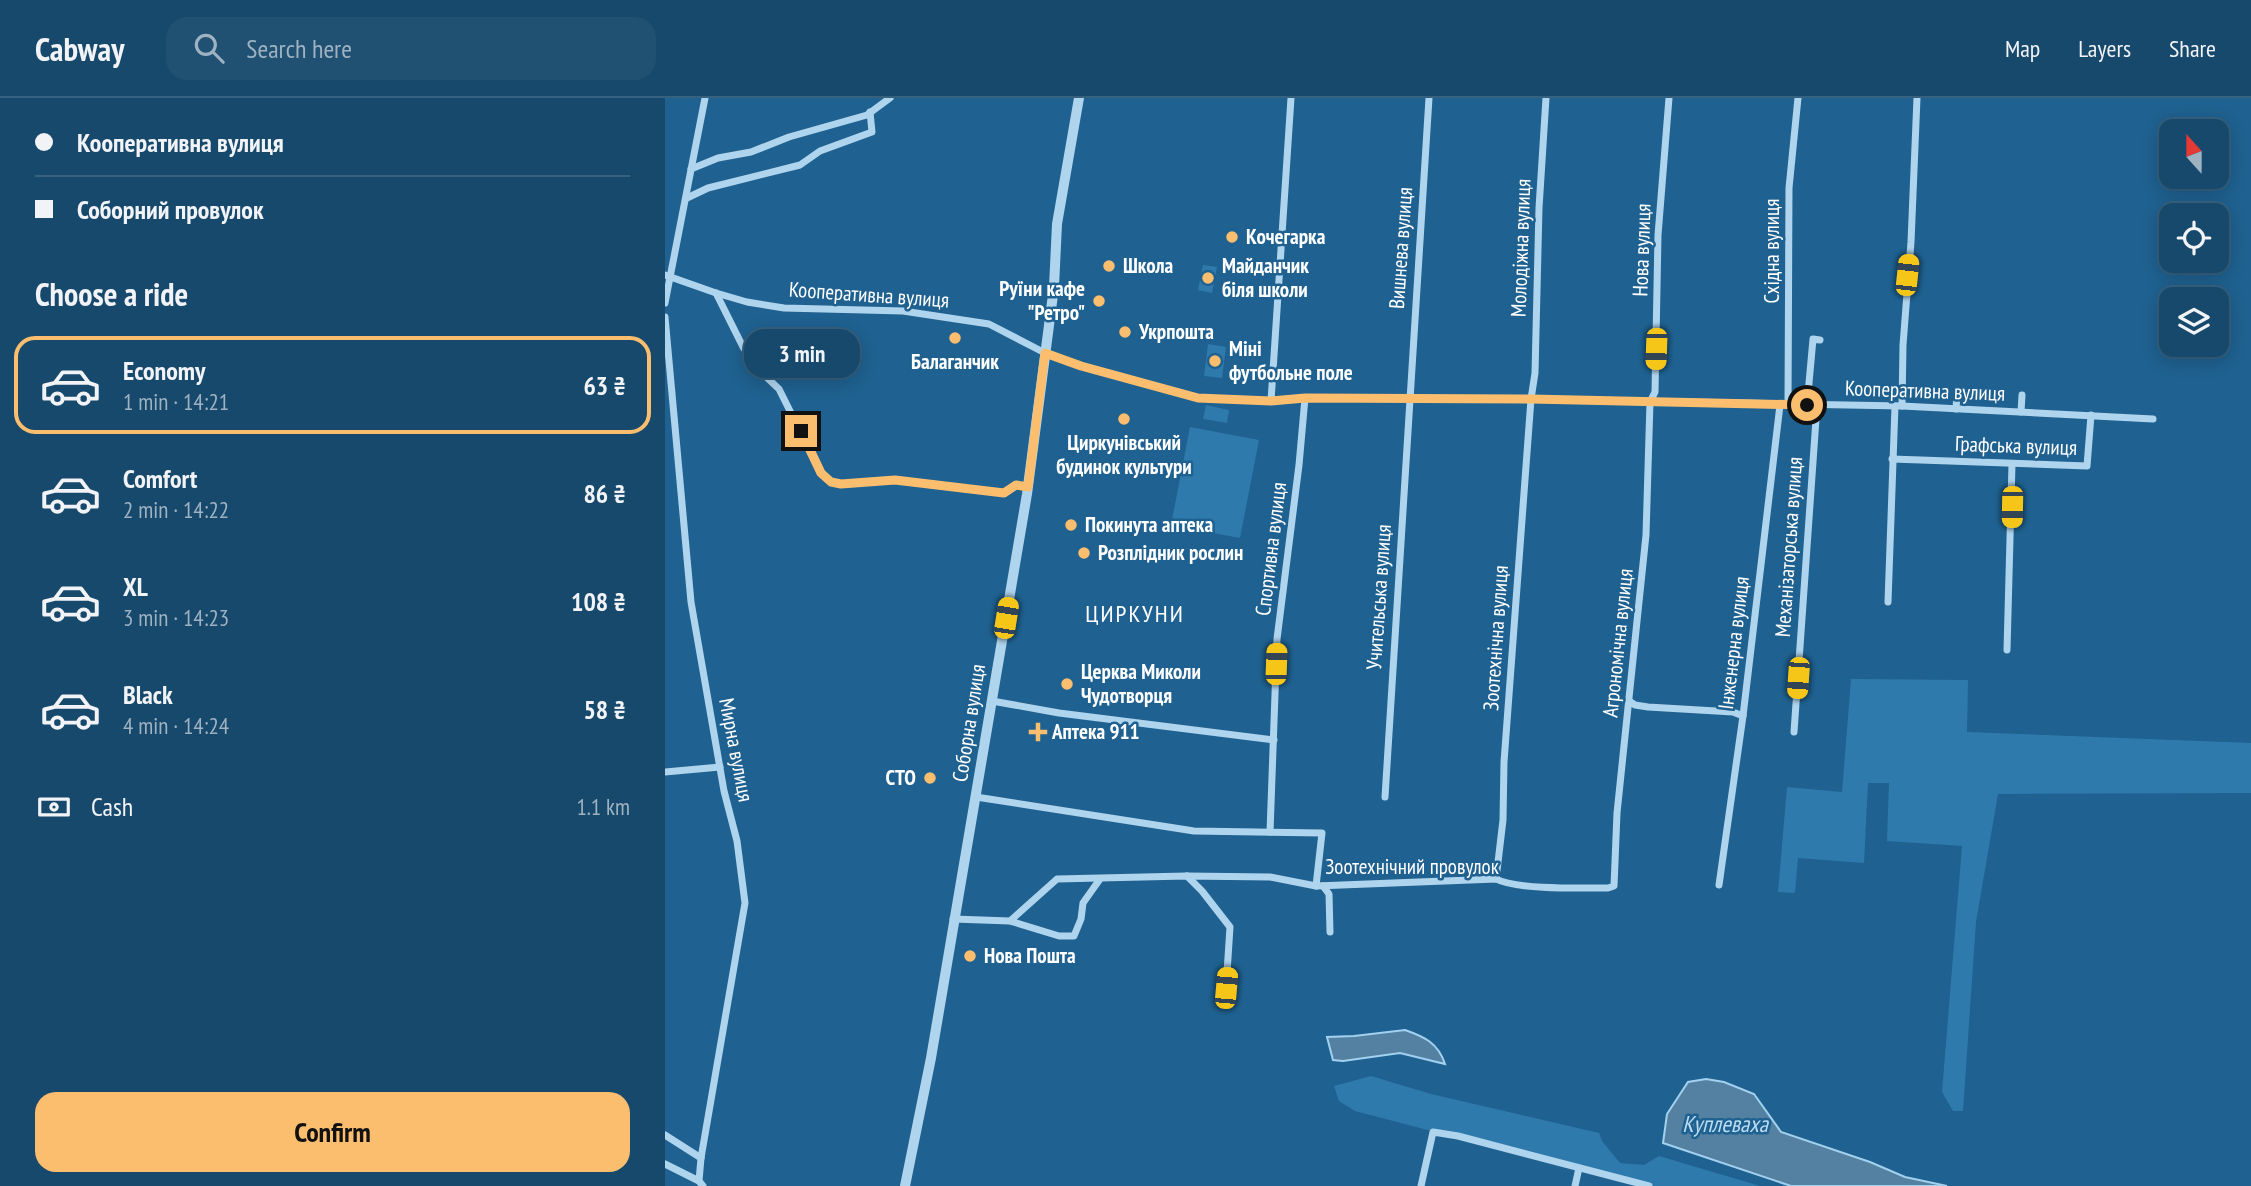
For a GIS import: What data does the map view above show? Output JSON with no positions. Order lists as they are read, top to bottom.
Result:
{
  "streets": {
    "street": [
      "Вишнева вулиця",
      "Молодіжна вулиця",
      "Нова вулиця",
      "Східна вулиця",
      "Кооперативна вулиця",
      "Графська вулиця",
      "Механізаторська вулиця",
      "Спортивна вулиця",
      "Учительська вулиця",
      "Зоотехнічна вулиця",
      "Агрономічна вулиця",
      "Інженерна вулиця",
      "Соборна вулиця",
      "Мирна вулиця",
      "Зоотехнічний провулок"
    ]
  },
  "crossings": [
    ["Вишнева вулиця", "Кооперативна вулиця"],
    ["Вишнева вулиця", "Учительська вулиця"],
    ["Молодіжна вулиця", "Кооперативна вулиця"],
    ["Молодіжна вулиця", "Зоотехнічна вулиця"],
    ["Нова вулиця", "Кооперативна вулиця"],
    ["Нова вулиця", "Агрономічна вулиця"],
    ["Східна вулиця", "Кооперативна вулиця"],
    ["Східна вулиця", "Інженерна вулиця"],
    ["Кооперативна вулиця", "Графська вулиця"],
    ["Кооперативна вулиця", "Механізаторська вулиця"],
    ["Кооперативна вулиця", "Спортивна вулиця"],
    ["Кооперативна вулиця", "Учительська вулиця"],
    ["Кооперативна вулиця", "Зоотехнічна вулиця"],
    ["Кооперативна вулиця", "Агрономічна вулиця"],
    ["Кооперативна вулиця", "Інженерна вулиця"],
    ["Кооперативна вулиця", "Соборна вулиця"],
    ["Спортивна вулиця", "Зоотехнічний провулок"],
    ["Зоотехнічна вулиця", "Зоотехнічний провулок"],
    ["Агрономічна вулиця", "Зоотехнічний провулок"],
    ["Соборна вулиця", "Зоотехнічний провулок"]
  ],
  "districts": ["ЦИРКУНИ"],
  "water": ["Куплеваха"],
  "places": {
    "other": [
      "Кочегарка",
      "Школа",
      "Майданчик біля школи",
      "Руїни кафе \"Ретро\"",
      "Укрпошта",
      "Балаганчик",
      "Міні футбольне поле",
      "Циркунівський будинок культури",
      "Покинута аптека",
      "Розплідник рослин",
      "Церква Миколи Чудотворця",
      "СТО",
      "Нова Пошта"
    ],
    "health": ["Аптека 911"]
  },
  "north": "top",
  "page": {
    "header": "Cabway",
    "search": "Search here",
    "nav": ["Map", "Layers", "Share"],
    "banner": ["Кооперативна вулиця", "Соборний провулок"],
    "heading": "Choose a ride",
    "bubble": "3 min",
    "list": [
      {
        "name": "Economy",
        "note": "1 min · 14:21",
        "value": "63 ₴"
      },
      {
        "name": "Comfort",
        "note": "2 min · 14:22",
        "value": "86 ₴"
      },
      {
        "name": "XL",
        "note": "3 min · 14:23",
        "value": "108 ₴"
      },
      {
        "name": "Black",
        "note": "4 min · 14:24",
        "value": "58 ₴"
      }
    ],
    "pay": ["Cash", "1.1 km"],
    "buttons": "Confirm"
  }
}
